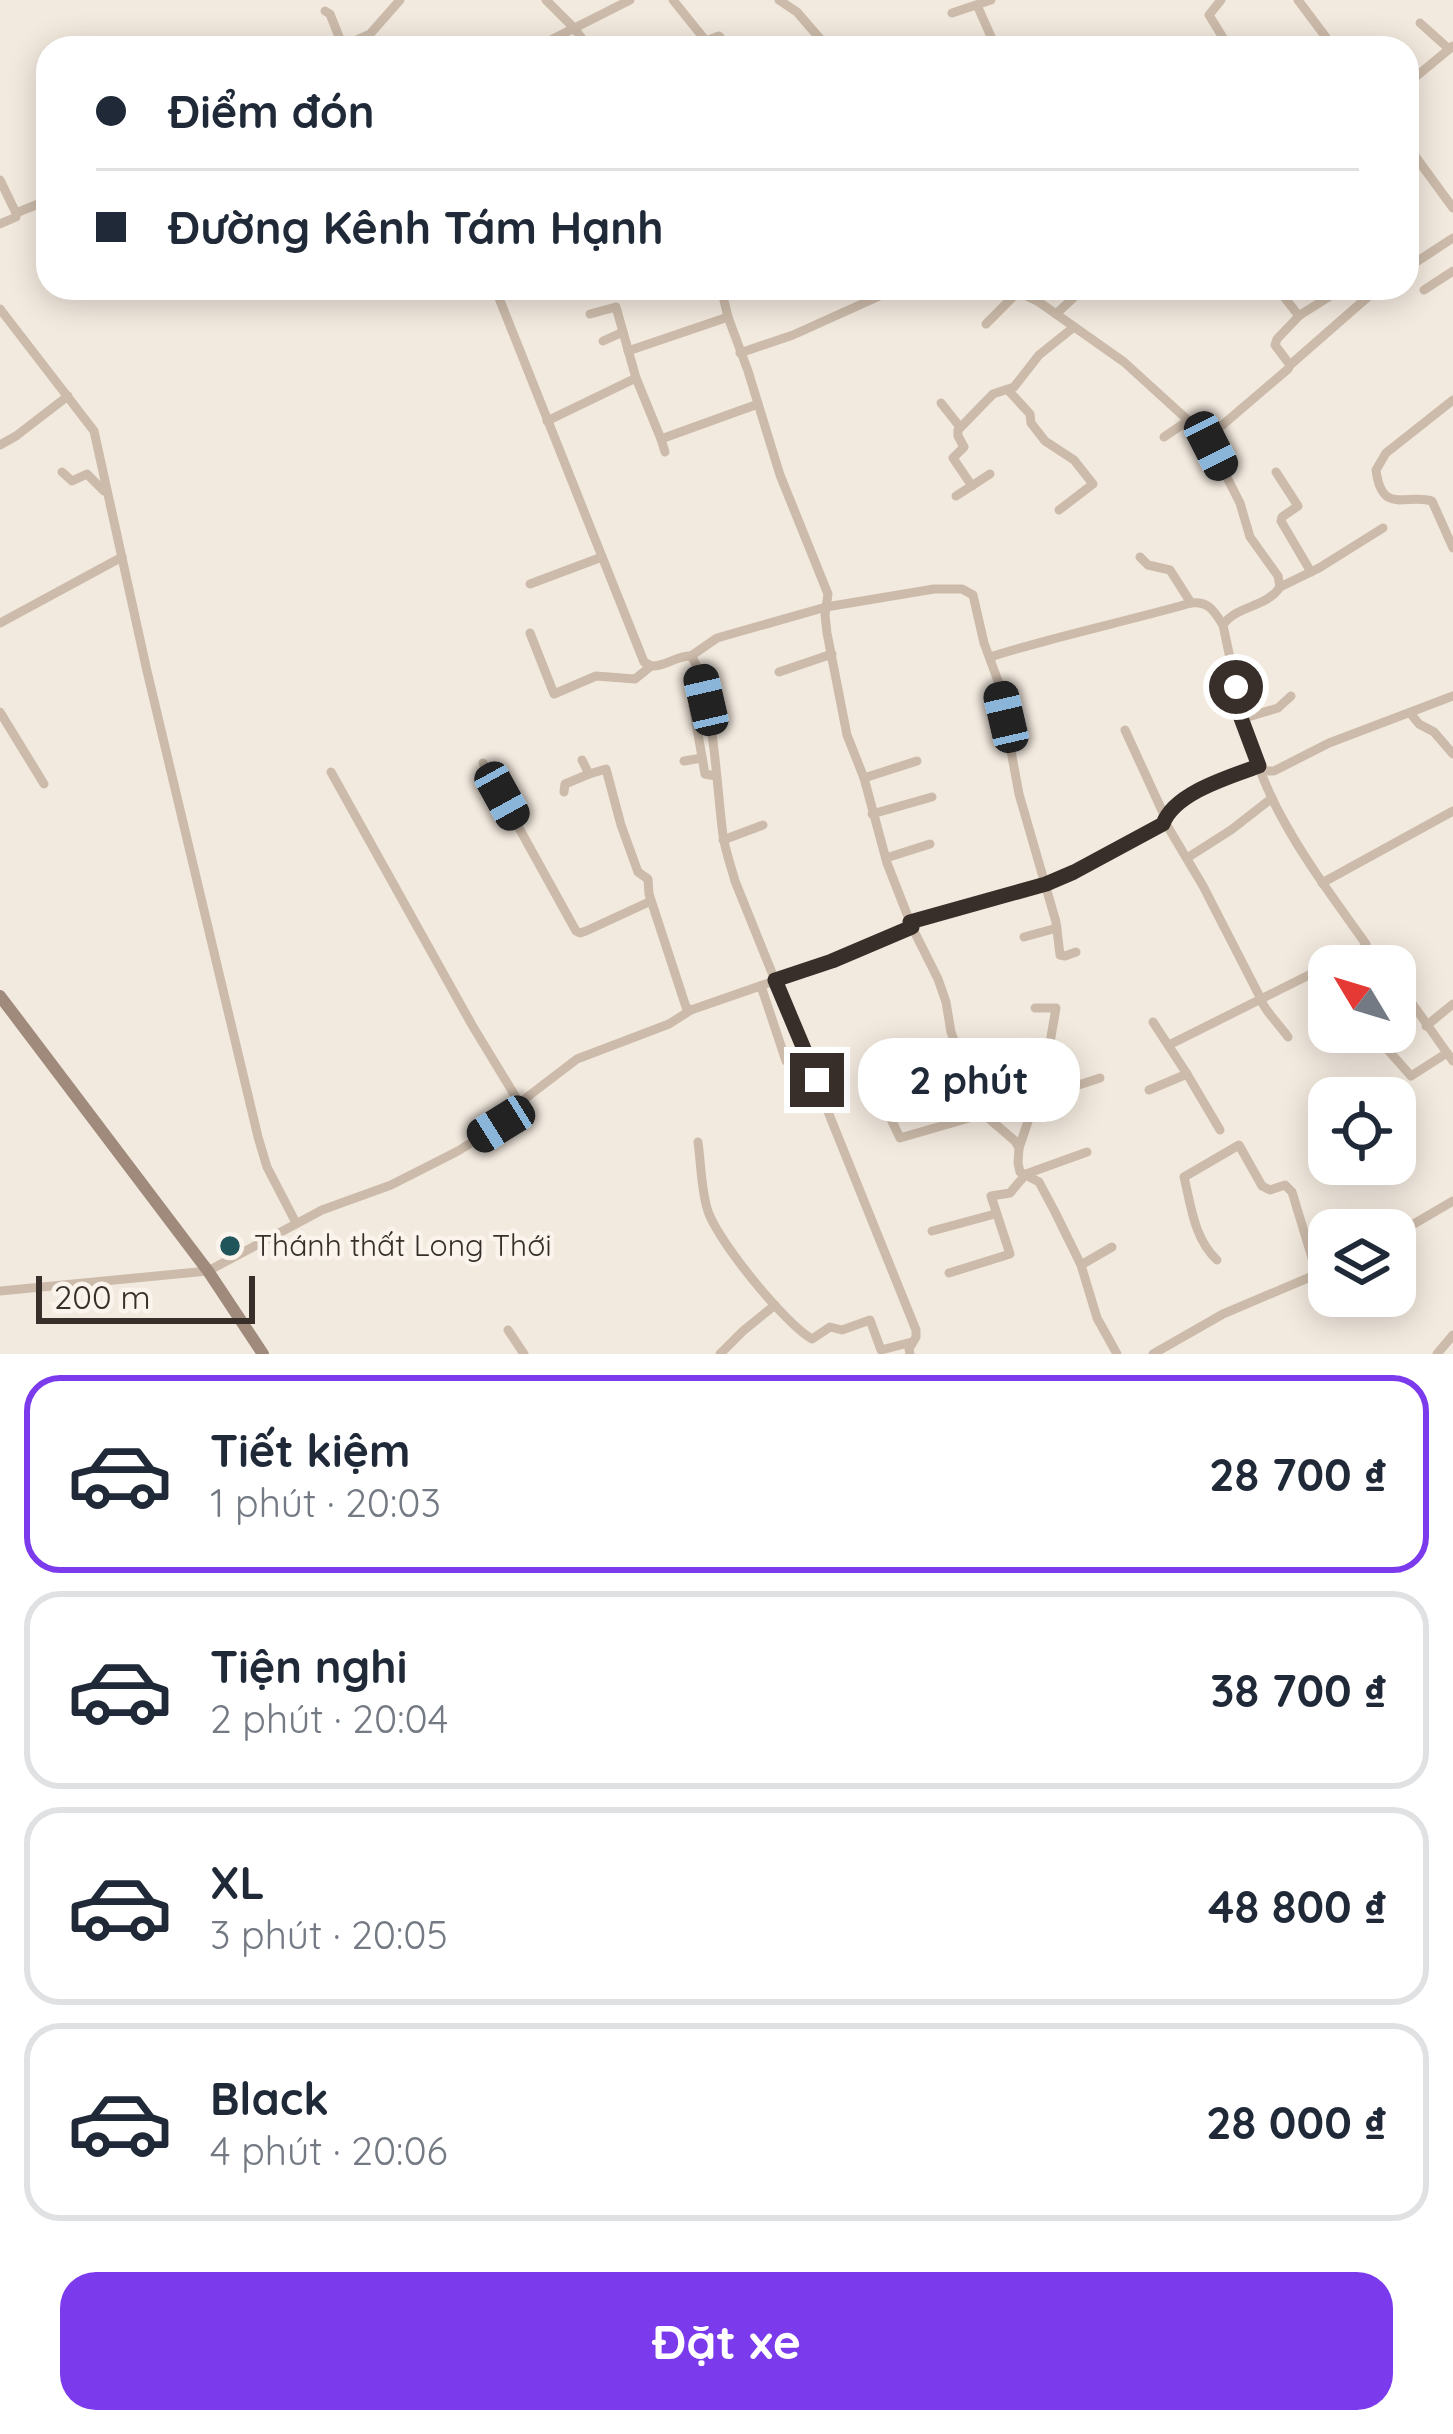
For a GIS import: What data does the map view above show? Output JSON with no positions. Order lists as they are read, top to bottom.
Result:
{
  "places": ["Thánh thất Long Thới"],
  "scale_bar": "200 m",
  "north": "top left",
  "page": {
    "banner": ["Điểm đón", "Đường Kênh Tám Hạnh"],
    "bubble": "2 phút",
    "scale": "200 m",
    "list": [
      {
        "name": "Tiết kiệm",
        "note": "1 phút · 20:03",
        "value": "28 700 ₫"
      },
      {
        "name": "Tiện nghi",
        "note": "2 phút · 20:04",
        "value": "38 700 ₫"
      },
      {
        "name": "XL",
        "note": "3 phút · 20:05",
        "value": "48 800 ₫"
      },
      {
        "name": "Black",
        "note": "4 phút · 20:06",
        "value": "28 000 ₫"
      }
    ],
    "buttons": "Đặt xe"
  }
}
